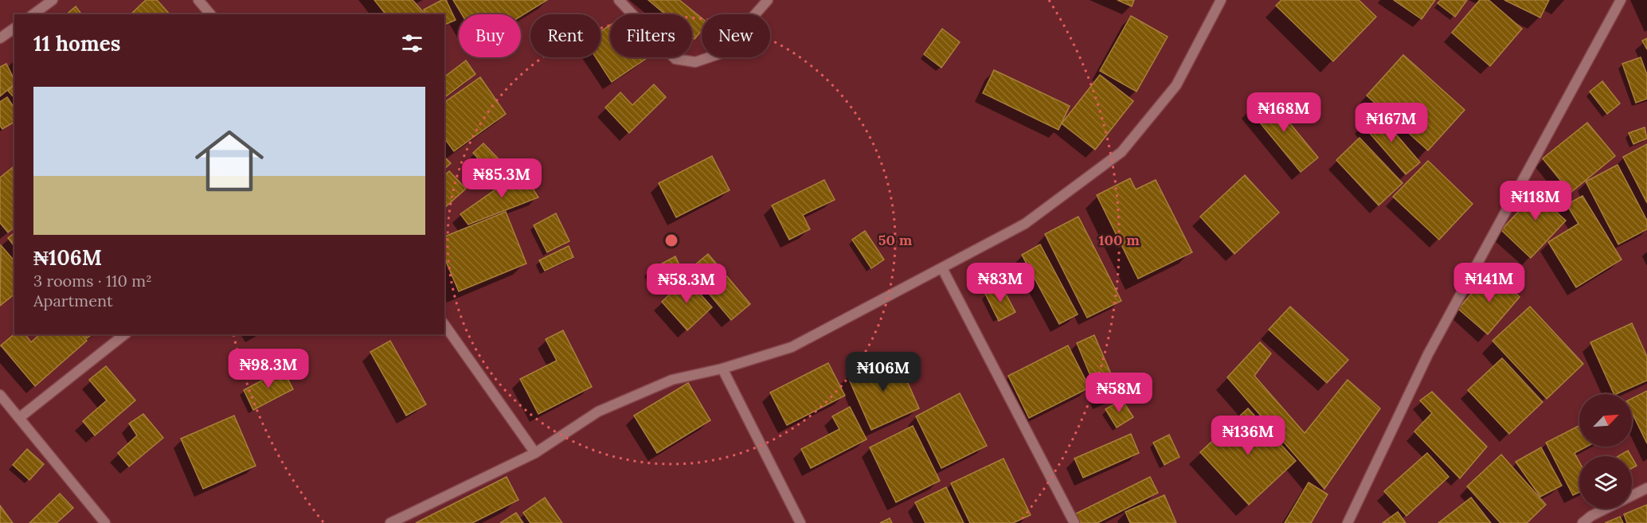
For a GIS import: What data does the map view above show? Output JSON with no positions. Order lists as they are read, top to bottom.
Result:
{
  "north": "top right",
  "page": {
    "chip": [
      "Buy",
      "Rent",
      "Filters",
      "New"
    ],
    "heading": "11 homes",
    "list": [
      {
        "name": "₦106M",
        "note": "3 rooms · 110 m² · Apartment"
      }
    ],
    "price": [
      "₦168M",
      "₦167M",
      "₦85.3M",
      "₦118M",
      "₦83M",
      "₦141M",
      "₦58.3M",
      "₦98.3M",
      "₦106M",
      "₦58M",
      "₦136M"
    ]
  },
  "rings": ["50 m", "100 m"]
}
